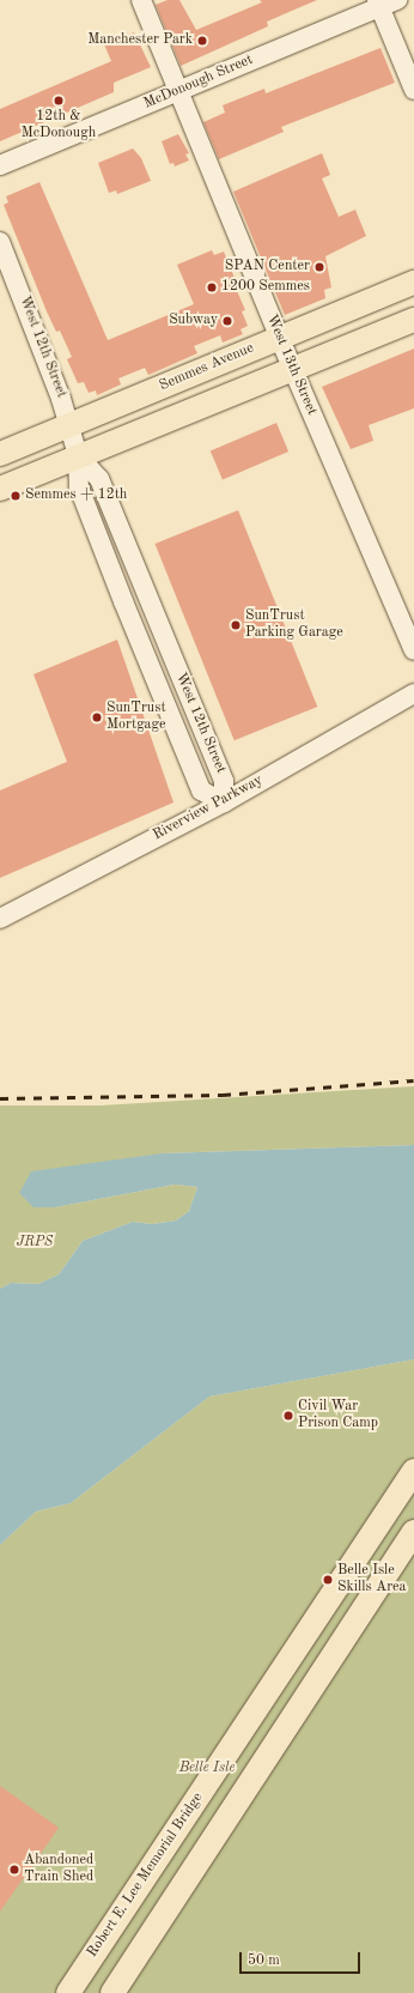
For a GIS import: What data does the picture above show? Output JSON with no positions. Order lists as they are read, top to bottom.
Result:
{
  "streets": {
    "main road": ["Semmes Avenue", "Robert E. Lee Memorial Bridge"],
    "street": [
      "McDonough Street",
      "West 12th Street",
      "West 13th Street",
      "Riverview Parkway"
    ]
  },
  "crossings": [
    ["McDonough Street", "West 13th Street"],
    ["West 12th Street", "Semmes Avenue"],
    ["West 12th Street", "Riverview Parkway"],
    ["West 13th Street", "Semmes Avenue"]
  ],
  "parks": ["JRPS", "Belle Isle"],
  "places": [
    "Manchester Park",
    "12th & McDonough",
    "SPAN Center",
    "1200 Semmes",
    "Subway",
    "Semmes + 12th",
    "SunTrust Parking Garage",
    "SunTrust Mortgage",
    "Civil War Prison Camp",
    "Belle Isle Skills Area",
    "Abandoned Train Shed"
  ],
  "scale_bar": "50 m"
}
